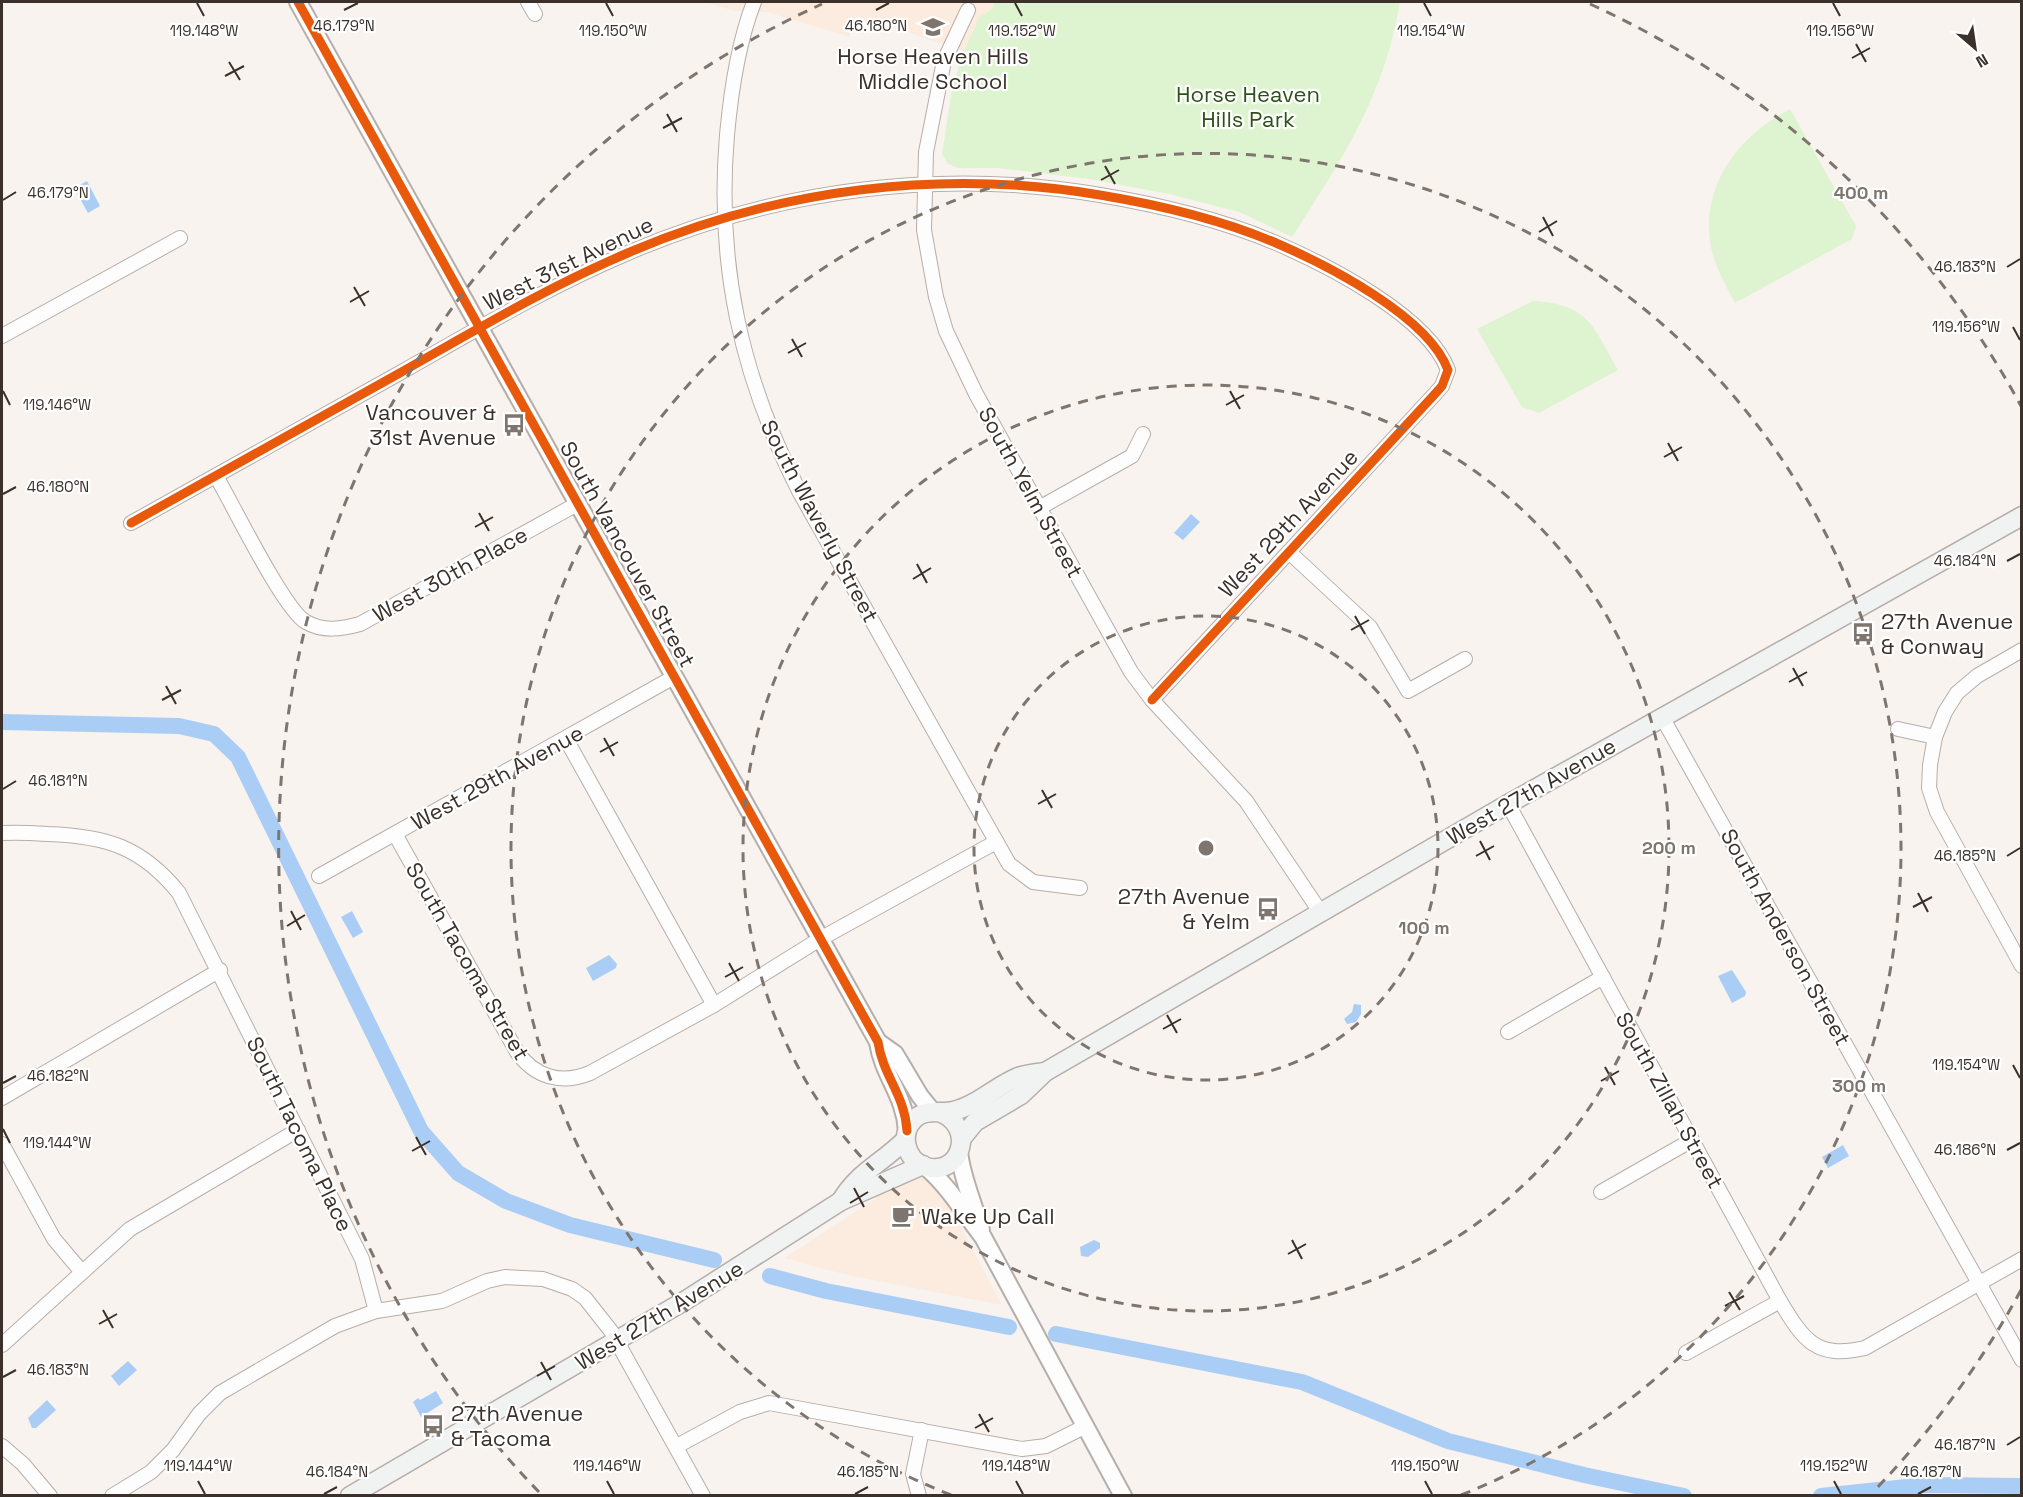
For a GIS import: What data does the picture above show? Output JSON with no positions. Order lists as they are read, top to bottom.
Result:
{
  "streets": {
    "main road": ["West 27th Avenue"],
    "street": [
      "West 31st Avenue",
      "South Yelm Street",
      "South Waverly Street",
      "West 29th Avenue",
      "South Vancouver Street",
      "West 30th Place",
      "South Anderson Street",
      "South Tacoma Street",
      "South Zillah Street",
      "South Tacoma Place"
    ]
  },
  "crossings": [
    ["West 31st Avenue", "South Yelm Street"],
    ["West 31st Avenue", "South Waverly Street"],
    ["West 31st Avenue", "West 29th Avenue"],
    ["West 31st Avenue", "South Vancouver Street"],
    ["West 31st Avenue", "West 30th Place"],
    ["South Yelm Street", "West 29th Avenue"],
    ["South Yelm Street", "West 27th Avenue"],
    ["West 29th Avenue", "South Vancouver Street"],
    ["West 29th Avenue", "South Tacoma Street"],
    ["South Vancouver Street", "West 30th Place"],
    ["South Vancouver Street", "West 27th Avenue"],
    ["West 27th Avenue", "South Anderson Street"],
    ["West 27th Avenue", "South Zillah Street"],
    ["South Anderson Street", "South Zillah Street"]
  ],
  "parks": ["Horse Heaven Hills Park"],
  "places": {
    "school or university": ["Horse Heaven Hills Middle School"],
    "bus stop": [
      "Vancouver & 31st Avenue",
      "27th Avenue & Conway",
      "27th Avenue & Yelm",
      "27th Avenue & Tacoma"
    ],
    "cafe": ["Wake Up Call"]
  },
  "north": "bottom right",
  "coordinates": [
    "46.180°N",
    "46.179°N",
    "119.148°W",
    "119.150°W",
    "119.152°W",
    "119.154°W",
    "119.156°W",
    "46.183°N",
    "119.146°W",
    "46.184°N",
    "46.181°N",
    "46.185°N",
    "46.182°N",
    "119.144°W",
    "46.186°N",
    "46.187°N"
  ],
  "rings": [
    "400 m",
    "200 m",
    "100 m",
    "300 m"
  ]
}
